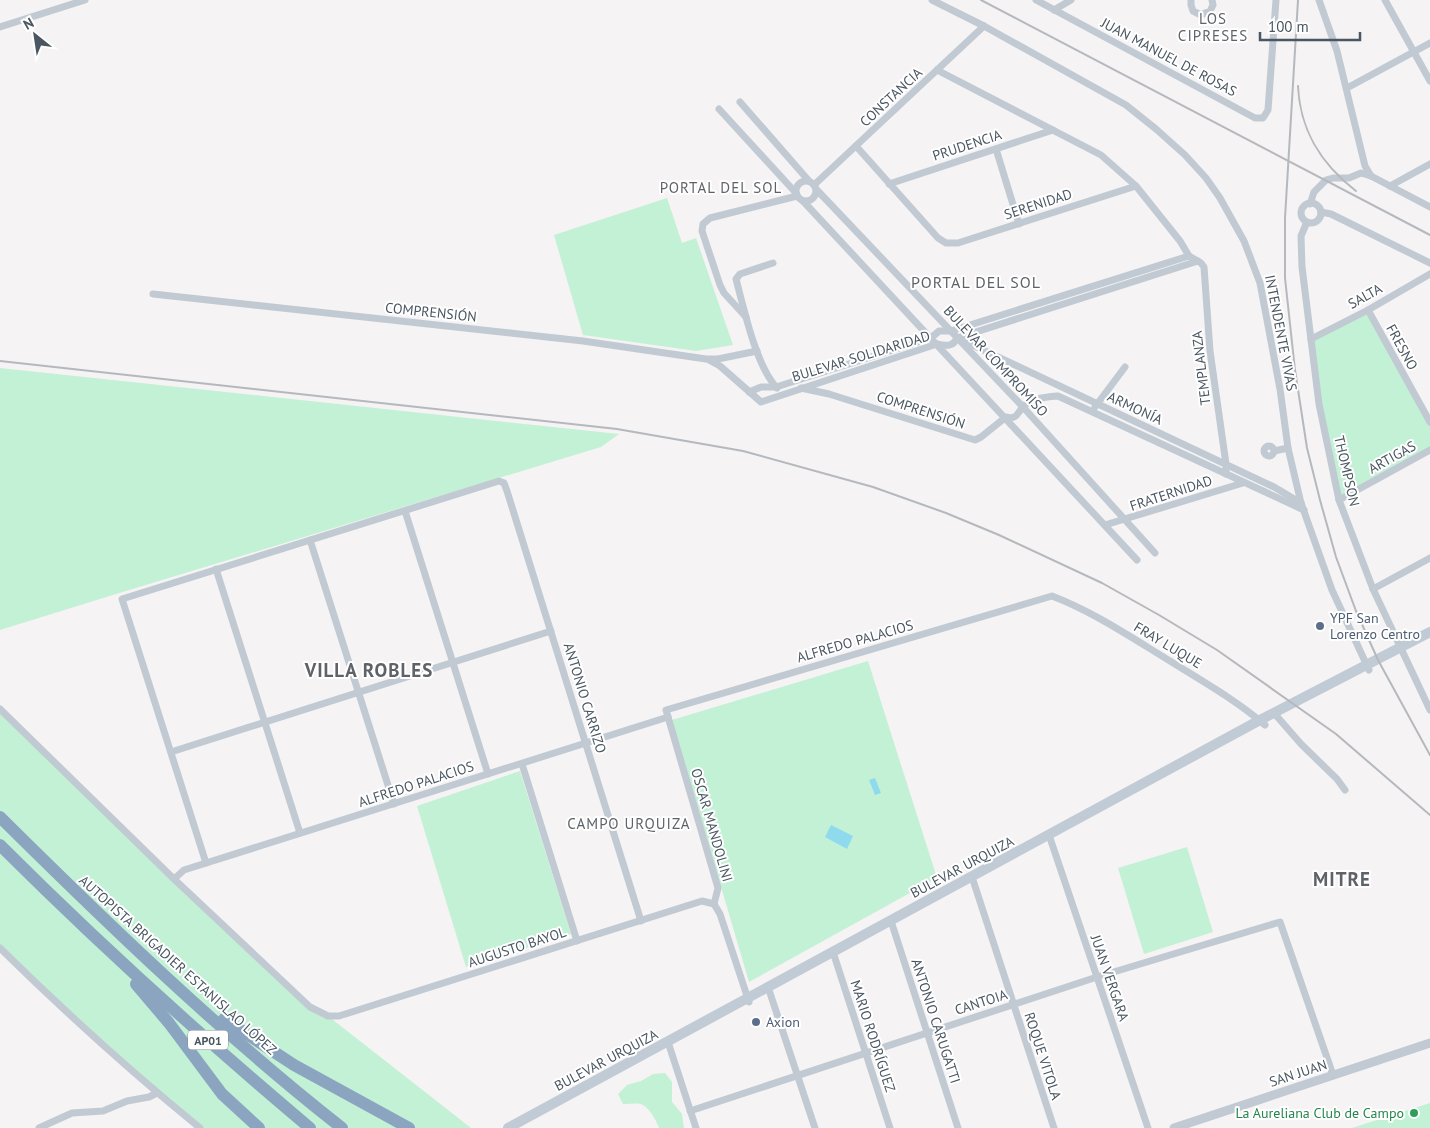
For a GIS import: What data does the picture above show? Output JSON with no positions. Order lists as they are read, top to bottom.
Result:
{
  "streets": {
    "highway": ["AUTOPISTA BRIGADIER ESTANISLAO LÓPEZ", "AP01"],
    "main road": ["BULEVAR URQUIZA"],
    "street": [
      "JUAN MANUEL DE ROSAS",
      "CONSTANCIA",
      "PRUDENCIA",
      "SERENIDAD",
      "SALTA",
      "COMPRENSIÓN",
      "INTENDENTE VIVAS",
      "FRESNO",
      "BULEVAR SOLIDARIDAD",
      "BULEVAR COMPROMISO",
      "TEMPLANZA",
      "ARMONÍA",
      "ARTIGAS",
      "THOMPSON",
      "FRATERNIDAD",
      "ALFREDO PALACIOS",
      "FRAY LUQUE",
      "ANTONIO CARRIZO",
      "OSCAR MANDOLINI",
      "AUGUSTO BAYOL",
      "JUAN VERGARA",
      "CANTOIA",
      "ANTONIO CARUGATTI",
      "MARIO RODRÍGUEZ",
      "ROQUE VITOLA",
      "SAN JUAN"
    ]
  },
  "crossings": [
    ["CONSTANCIA", "INTENDENTE VIVAS"],
    ["CONSTANCIA", "BULEVAR COMPROMISO"],
    ["PRUDENCIA", "SERENIDAD"],
    ["SALTA", "FRESNO"],
    ["SALTA", "THOMPSON"],
    ["COMPRENSIÓN", "BULEVAR SOLIDARIDAD"],
    ["COMPRENSIÓN", "BULEVAR COMPROMISO"],
    ["COMPRENSIÓN", "ARMONÍA"],
    ["INTENDENTE VIVAS", "ARMONÍA"],
    ["INTENDENTE VIVAS", "BULEVAR URQUIZA"],
    ["BULEVAR SOLIDARIDAD", "BULEVAR COMPROMISO"],
    ["BULEVAR SOLIDARIDAD", "TEMPLANZA"],
    ["BULEVAR SOLIDARIDAD", "ARMONÍA"],
    ["BULEVAR COMPROMISO", "ARMONÍA"],
    ["BULEVAR COMPROMISO", "FRATERNIDAD"],
    ["TEMPLANZA", "ARMONÍA"],
    ["ARMONÍA", "FRATERNIDAD"],
    ["ARTIGAS", "THOMPSON"],
    ["THOMPSON", "BULEVAR URQUIZA"],
    ["ALFREDO PALACIOS", "FRAY LUQUE"],
    ["ALFREDO PALACIOS", "ANTONIO CARRIZO"],
    ["ALFREDO PALACIOS", "OSCAR MANDOLINI"],
    ["ALFREDO PALACIOS", "AUGUSTO BAYOL"],
    ["FRAY LUQUE", "BULEVAR URQUIZA"],
    ["ANTONIO CARRIZO", "AUGUSTO BAYOL"],
    ["OSCAR MANDOLINI", "BULEVAR URQUIZA"],
    ["OSCAR MANDOLINI", "AUGUSTO BAYOL"],
    ["BULEVAR URQUIZA", "JUAN VERGARA"],
    ["BULEVAR URQUIZA", "ANTONIO CARUGATTI"],
    ["BULEVAR URQUIZA", "MARIO RODRÍGUEZ"],
    ["BULEVAR URQUIZA", "ROQUE VITOLA"],
    ["JUAN VERGARA", "CANTOIA"],
    ["CANTOIA", "ANTONIO CARUGATTI"],
    ["CANTOIA", "MARIO RODRÍGUEZ"],
    ["CANTOIA", "ROQUE VITOLA"],
    ["CANTOIA", "SAN JUAN"]
  ],
  "districts": [
    "LOS CIPRESES",
    "PORTAL DEL SOL",
    "PORTAL DEL SOL",
    "VILLA ROBLES",
    "CAMPO URQUIZA",
    "MITRE"
  ],
  "places": ["YPF San Lorenzo Centro", "Axion", "La Aureliana Club de Campo"],
  "scale_bar": "100 m",
  "north": "top left"
}
